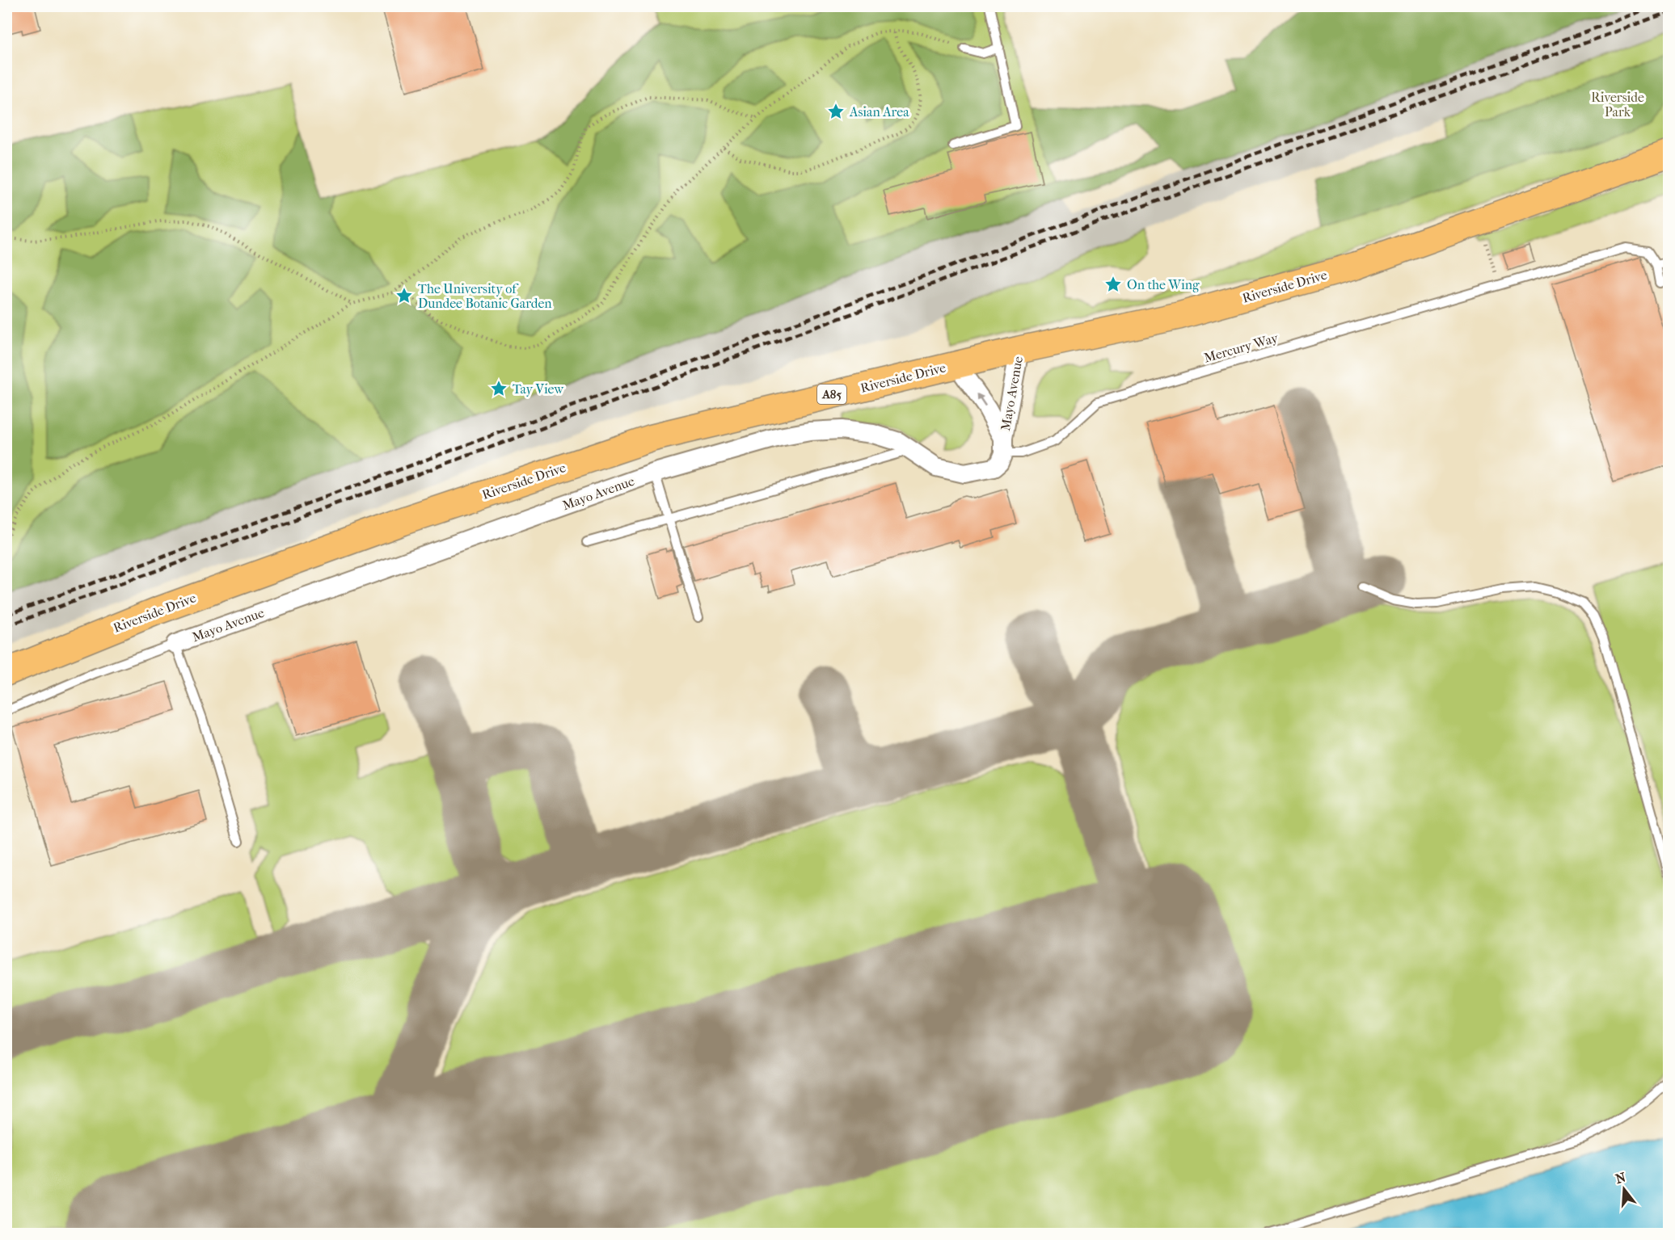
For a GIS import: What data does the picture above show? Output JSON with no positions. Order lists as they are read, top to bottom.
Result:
{
  "streets": {
    "main road": ["Riverside Drive", "A85"],
    "street": ["Mayo Avenue"],
    "lane": ["Mercury Way"]
  },
  "crossings": [
    ["Riverside Drive", "Mayo Avenue"],
    ["Mercury Way", "Mayo Avenue"]
  ],
  "parks": ["Riverside Park"],
  "places": {
    "place": [
      "Asian Area",
      "On the Wing",
      "The University of Dundee Botanic Garden",
      "Tay View"
    ]
  },
  "north": "top"
}
